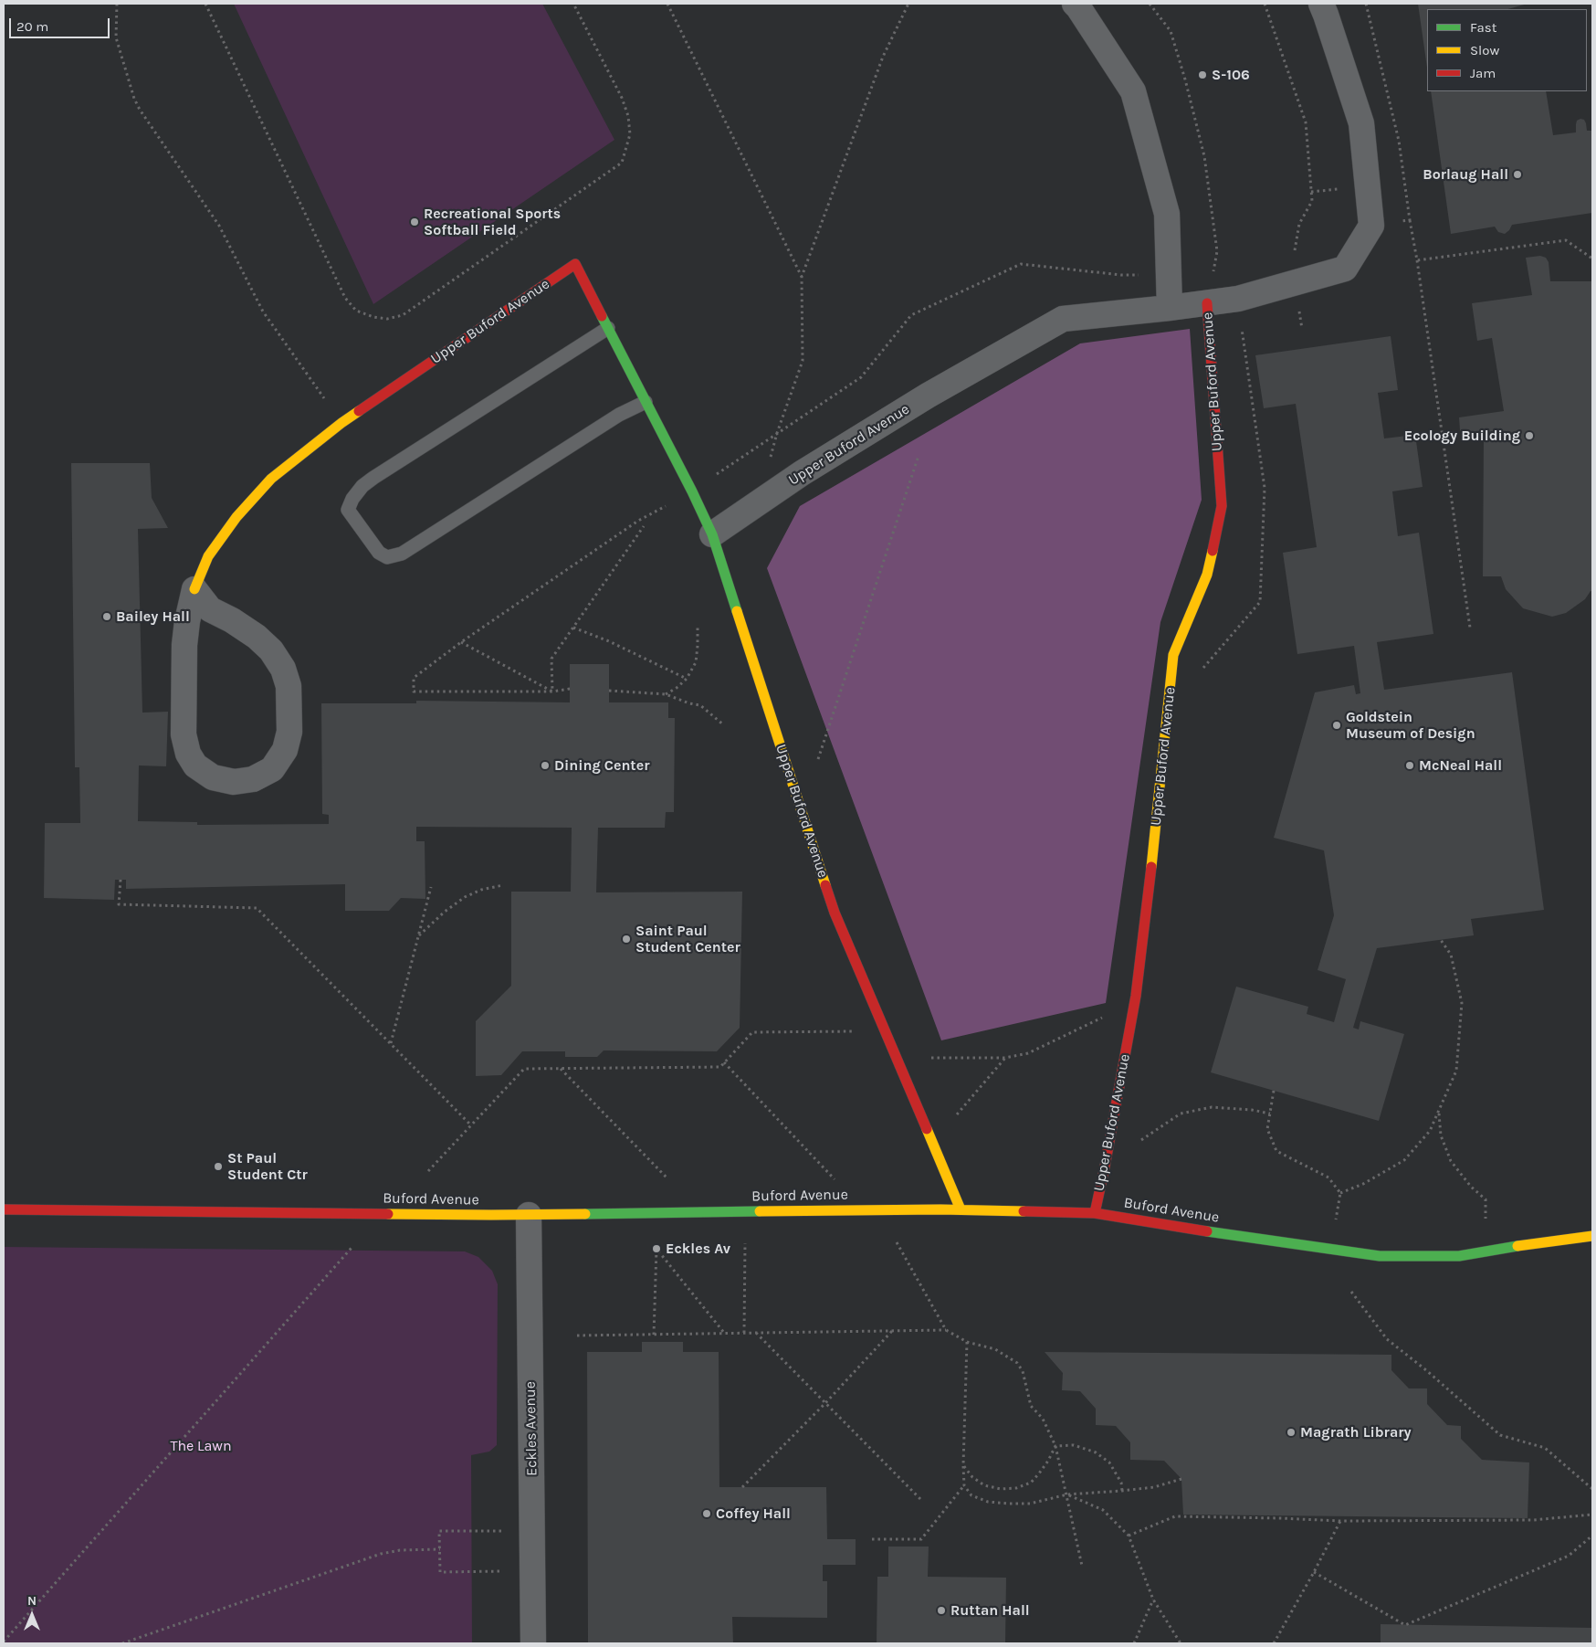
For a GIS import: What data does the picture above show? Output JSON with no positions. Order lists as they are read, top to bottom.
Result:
{
  "streets": {
    "street": ["Upper Buford Avenue", "Buford Avenue", "Eckles Avenue"]
  },
  "crossings": [
    ["Upper Buford Avenue", "Buford Avenue"],
    ["Buford Avenue", "Eckles Avenue"]
  ],
  "parks": ["The Lawn"],
  "places": [
    "S-106",
    "Borlaug Hall",
    "Recreational Sports Softball Field",
    "Ecology Building",
    "Bailey Hall",
    "Goldstein Museum of Design",
    "Dining Center",
    "McNeal Hall",
    "Saint Paul Student Center",
    "St Paul Student Ctr",
    "Eckles Av",
    "Magrath Library",
    "Coffey Hall",
    "Ruttan Hall"
  ],
  "legend": ["Fast", "Slow", "Jam"],
  "scale_bar": "20 m",
  "north": "top"
}
